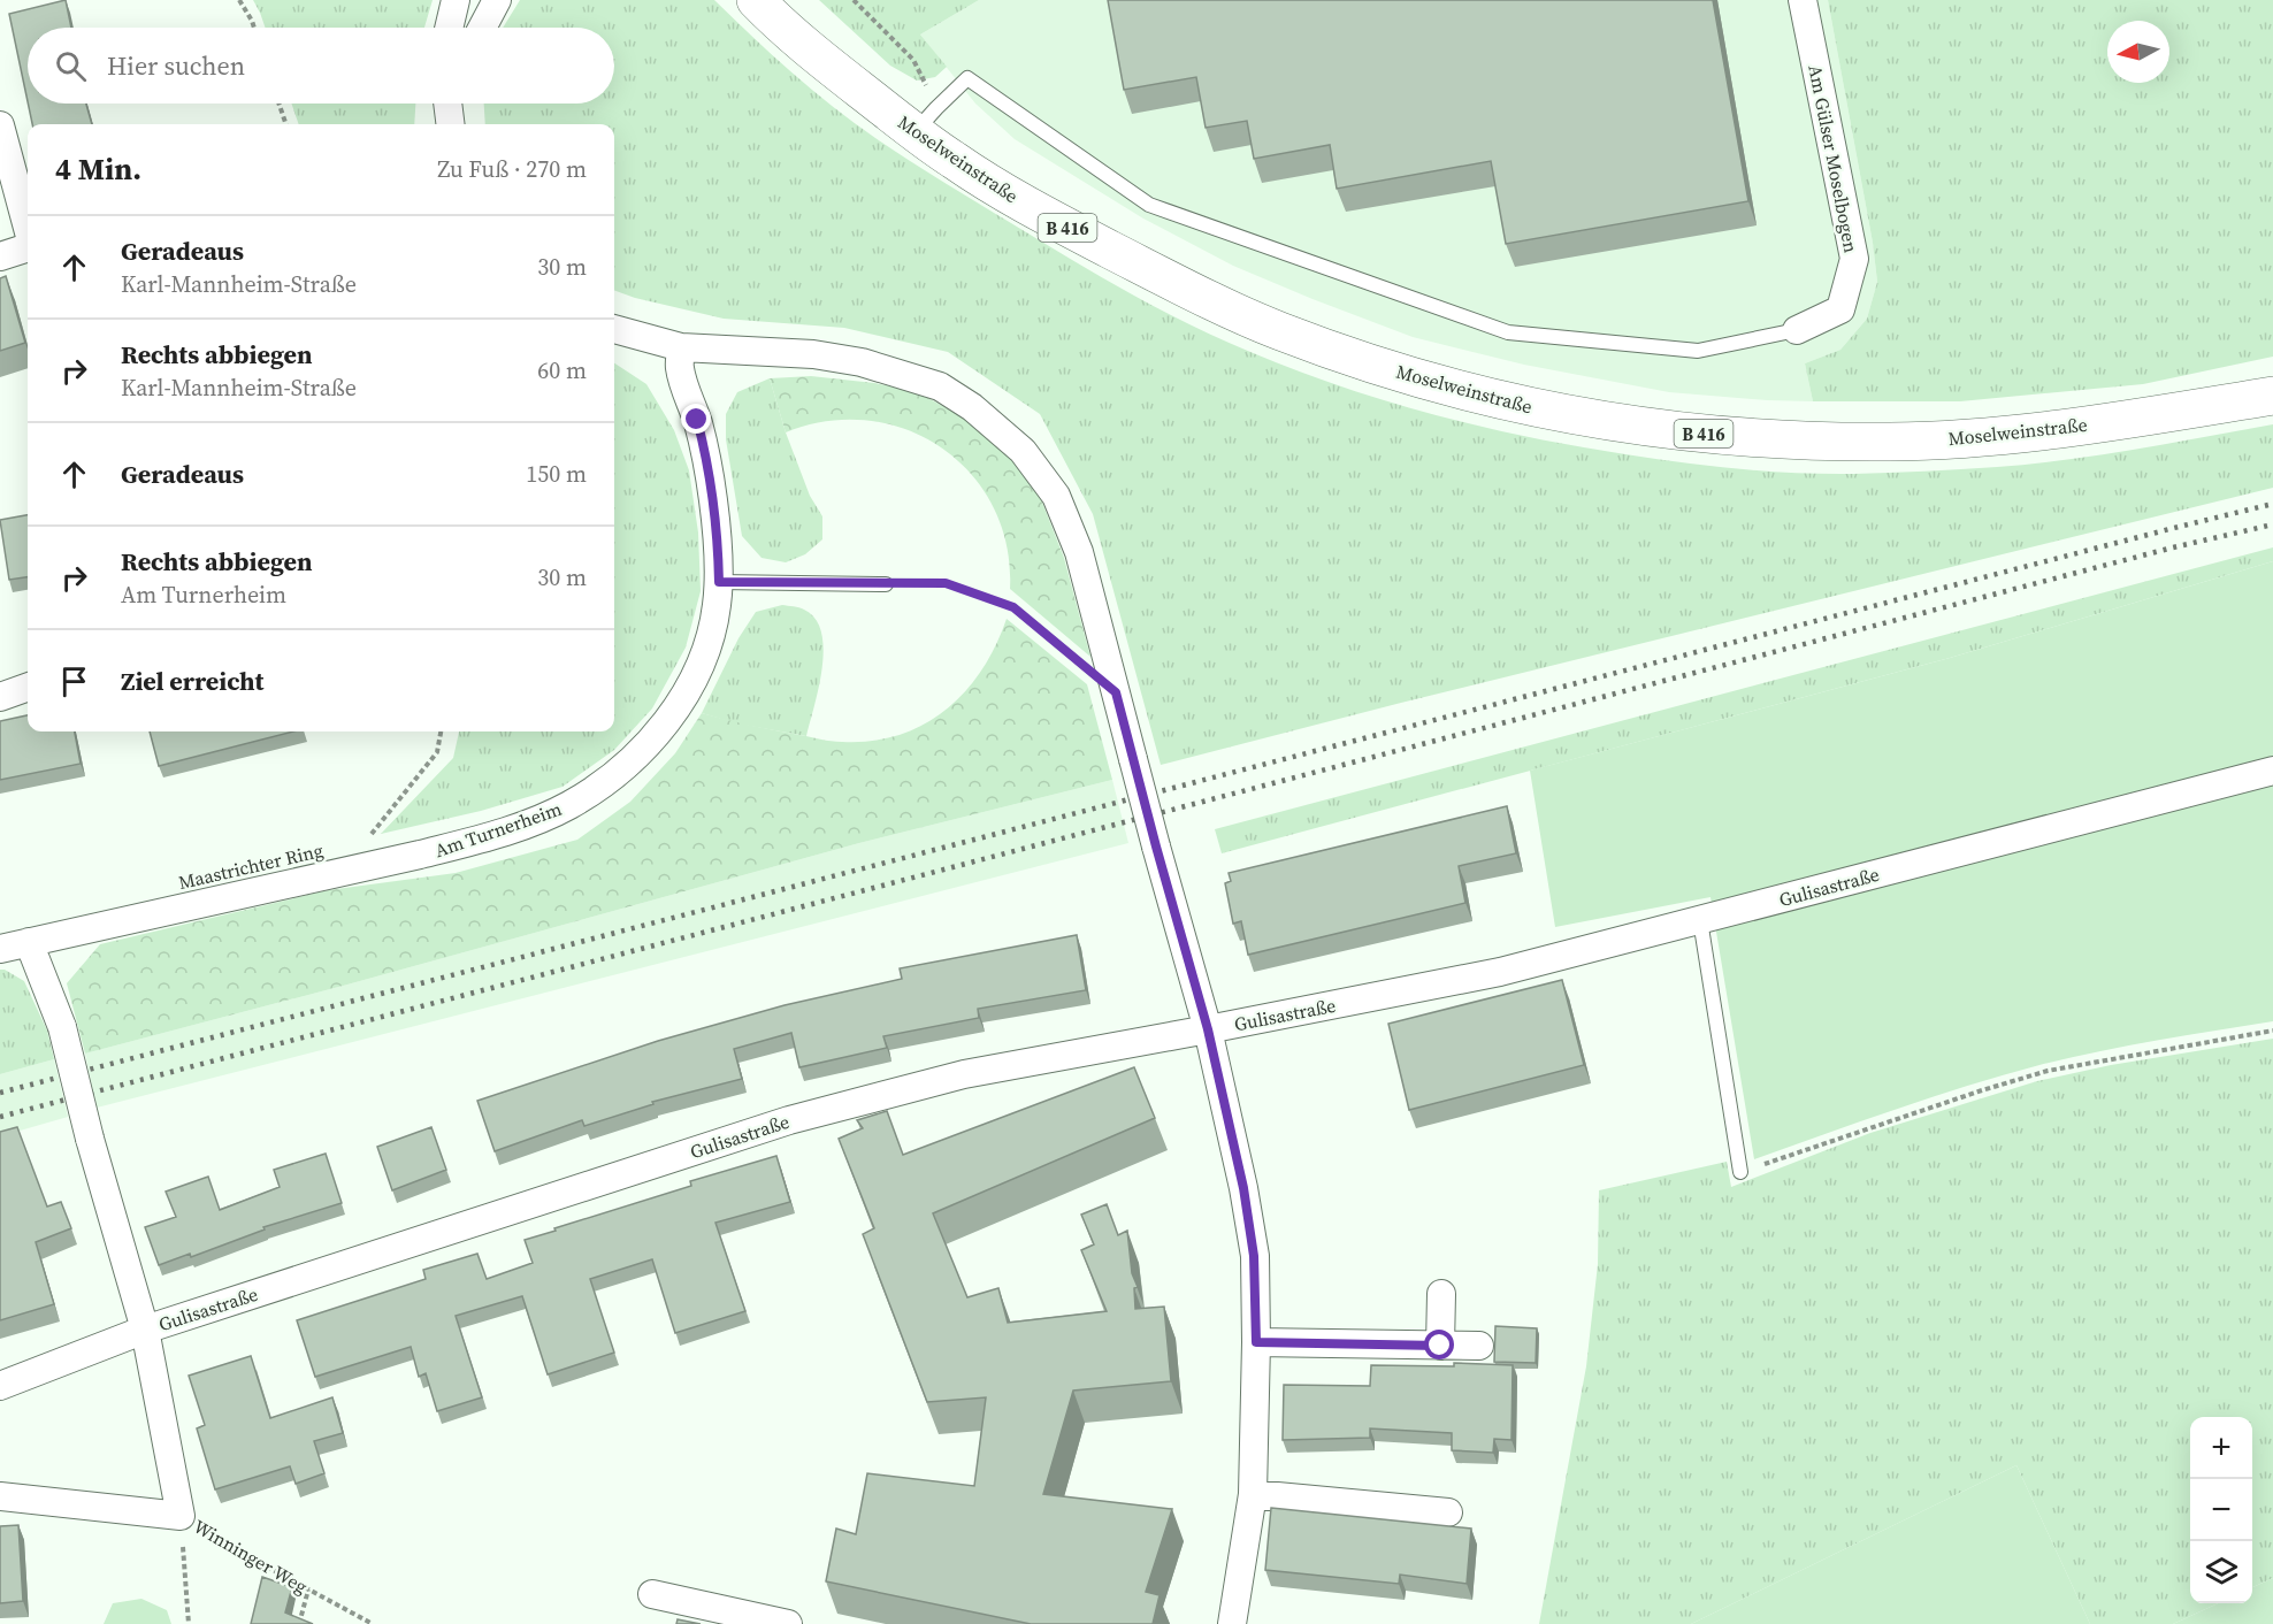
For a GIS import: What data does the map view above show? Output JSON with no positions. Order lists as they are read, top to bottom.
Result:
{
  "streets": {
    "main road": ["Moselweinstraße", "B 416"],
    "street": [
      "Am Gülser Moselbogen",
      "Am Turnerheim",
      "Gulisastraße",
      "Winninger Weg"
    ]
  },
  "crossings": [
    ["Am Turnerheim", "Gulisastraße"],
    ["Gulisastraße", "Winninger Weg"]
  ],
  "north": "left",
  "page": {
    "search": "Hier suchen",
    "heading": ["4 Min.", "Zu Fuß · 270 m"],
    "list": [
      ["Geradeaus", "Karl-Mannheim-Straße", "30 m"],
      ["Rechts abbiegen", "Karl-Mannheim-Straße", "60 m"],
      ["Geradeaus", "150 m"],
      ["Rechts abbiegen", "Am Turnerheim", "30 m"],
      "Ziel erreicht"
    ],
    "map_buttons": ["+", "−"]
  }
}
